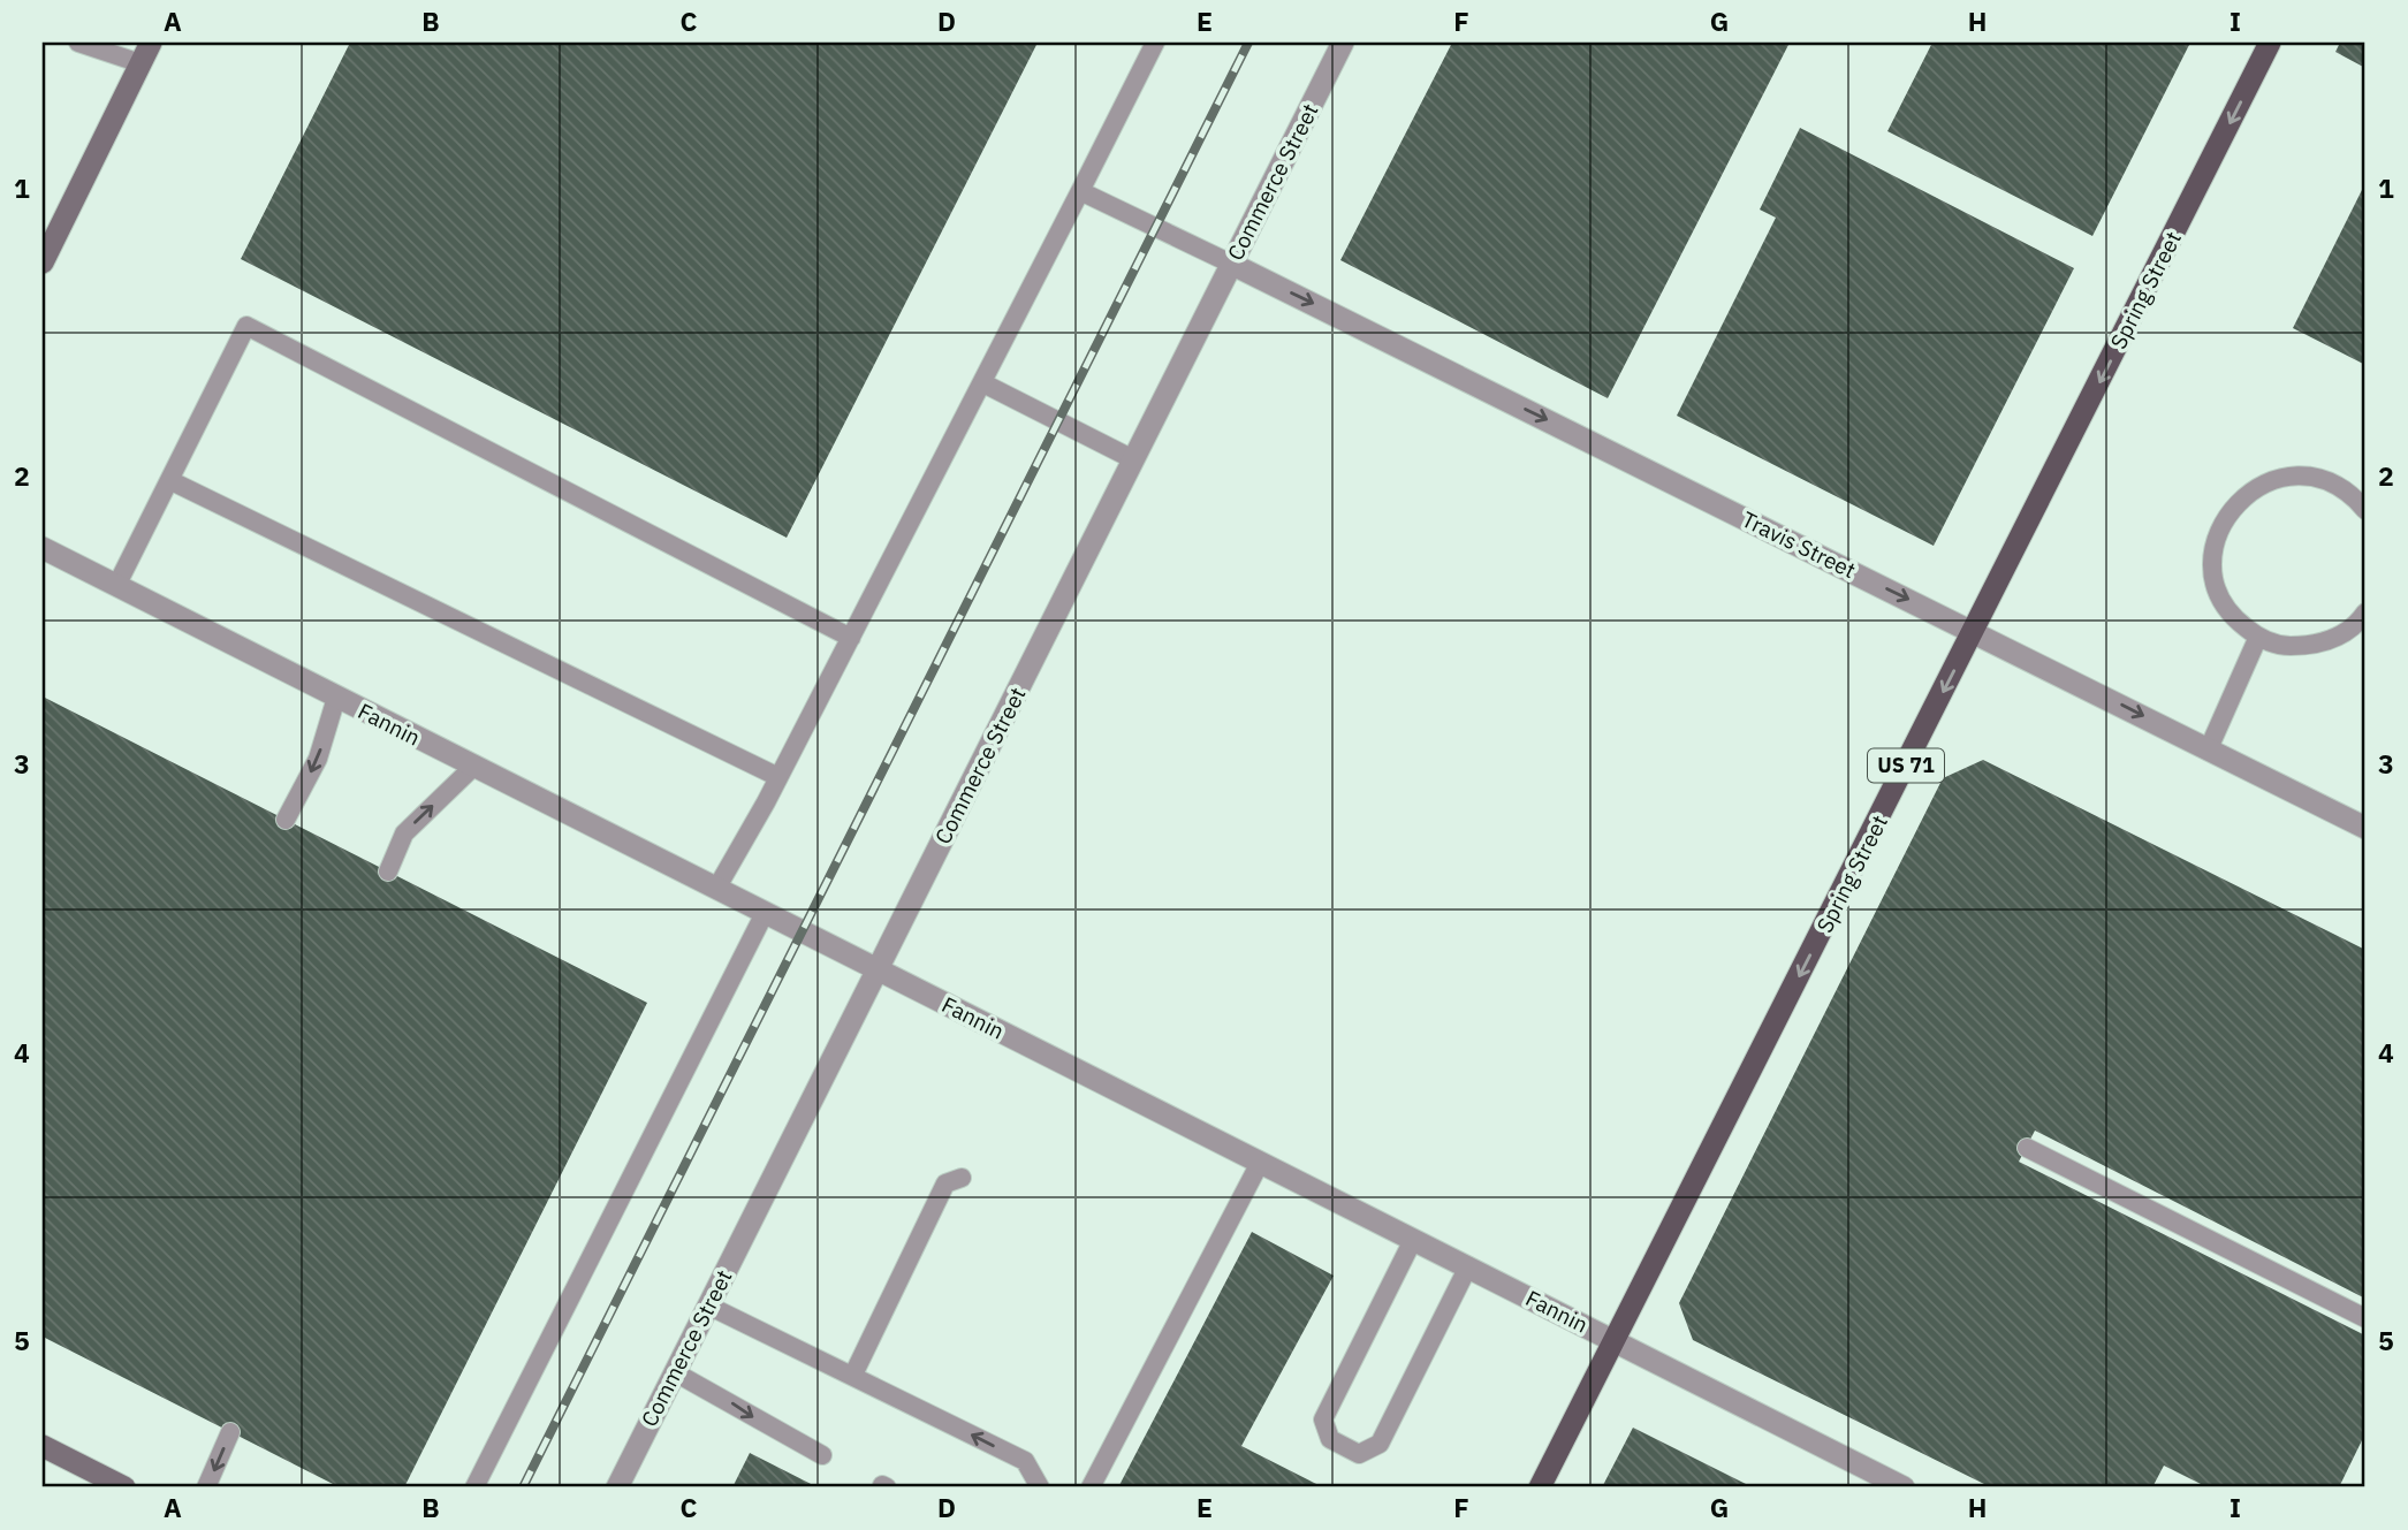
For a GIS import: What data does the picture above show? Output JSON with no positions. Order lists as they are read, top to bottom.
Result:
{
  "streets": {
    "main road": ["Spring Street", "US 71"],
    "street": ["Commerce Street", "Travis Street", "Fannin"]
  },
  "crossings": [
    ["Commerce Street", "Travis Street"],
    ["Commerce Street", "Fannin"],
    ["Spring Street", "Travis Street"],
    ["Spring Street", "Fannin"]
  ],
  "one_way": ["Spring Street", "Travis Street"],
  "grid": {
    "columns": [
      "A",
      "B",
      "C",
      "D",
      "E",
      "F",
      "G",
      "H",
      "I"
    ],
    "rows": [
      "1",
      "2",
      "3",
      "4",
      "5"
    ]
  }
}
